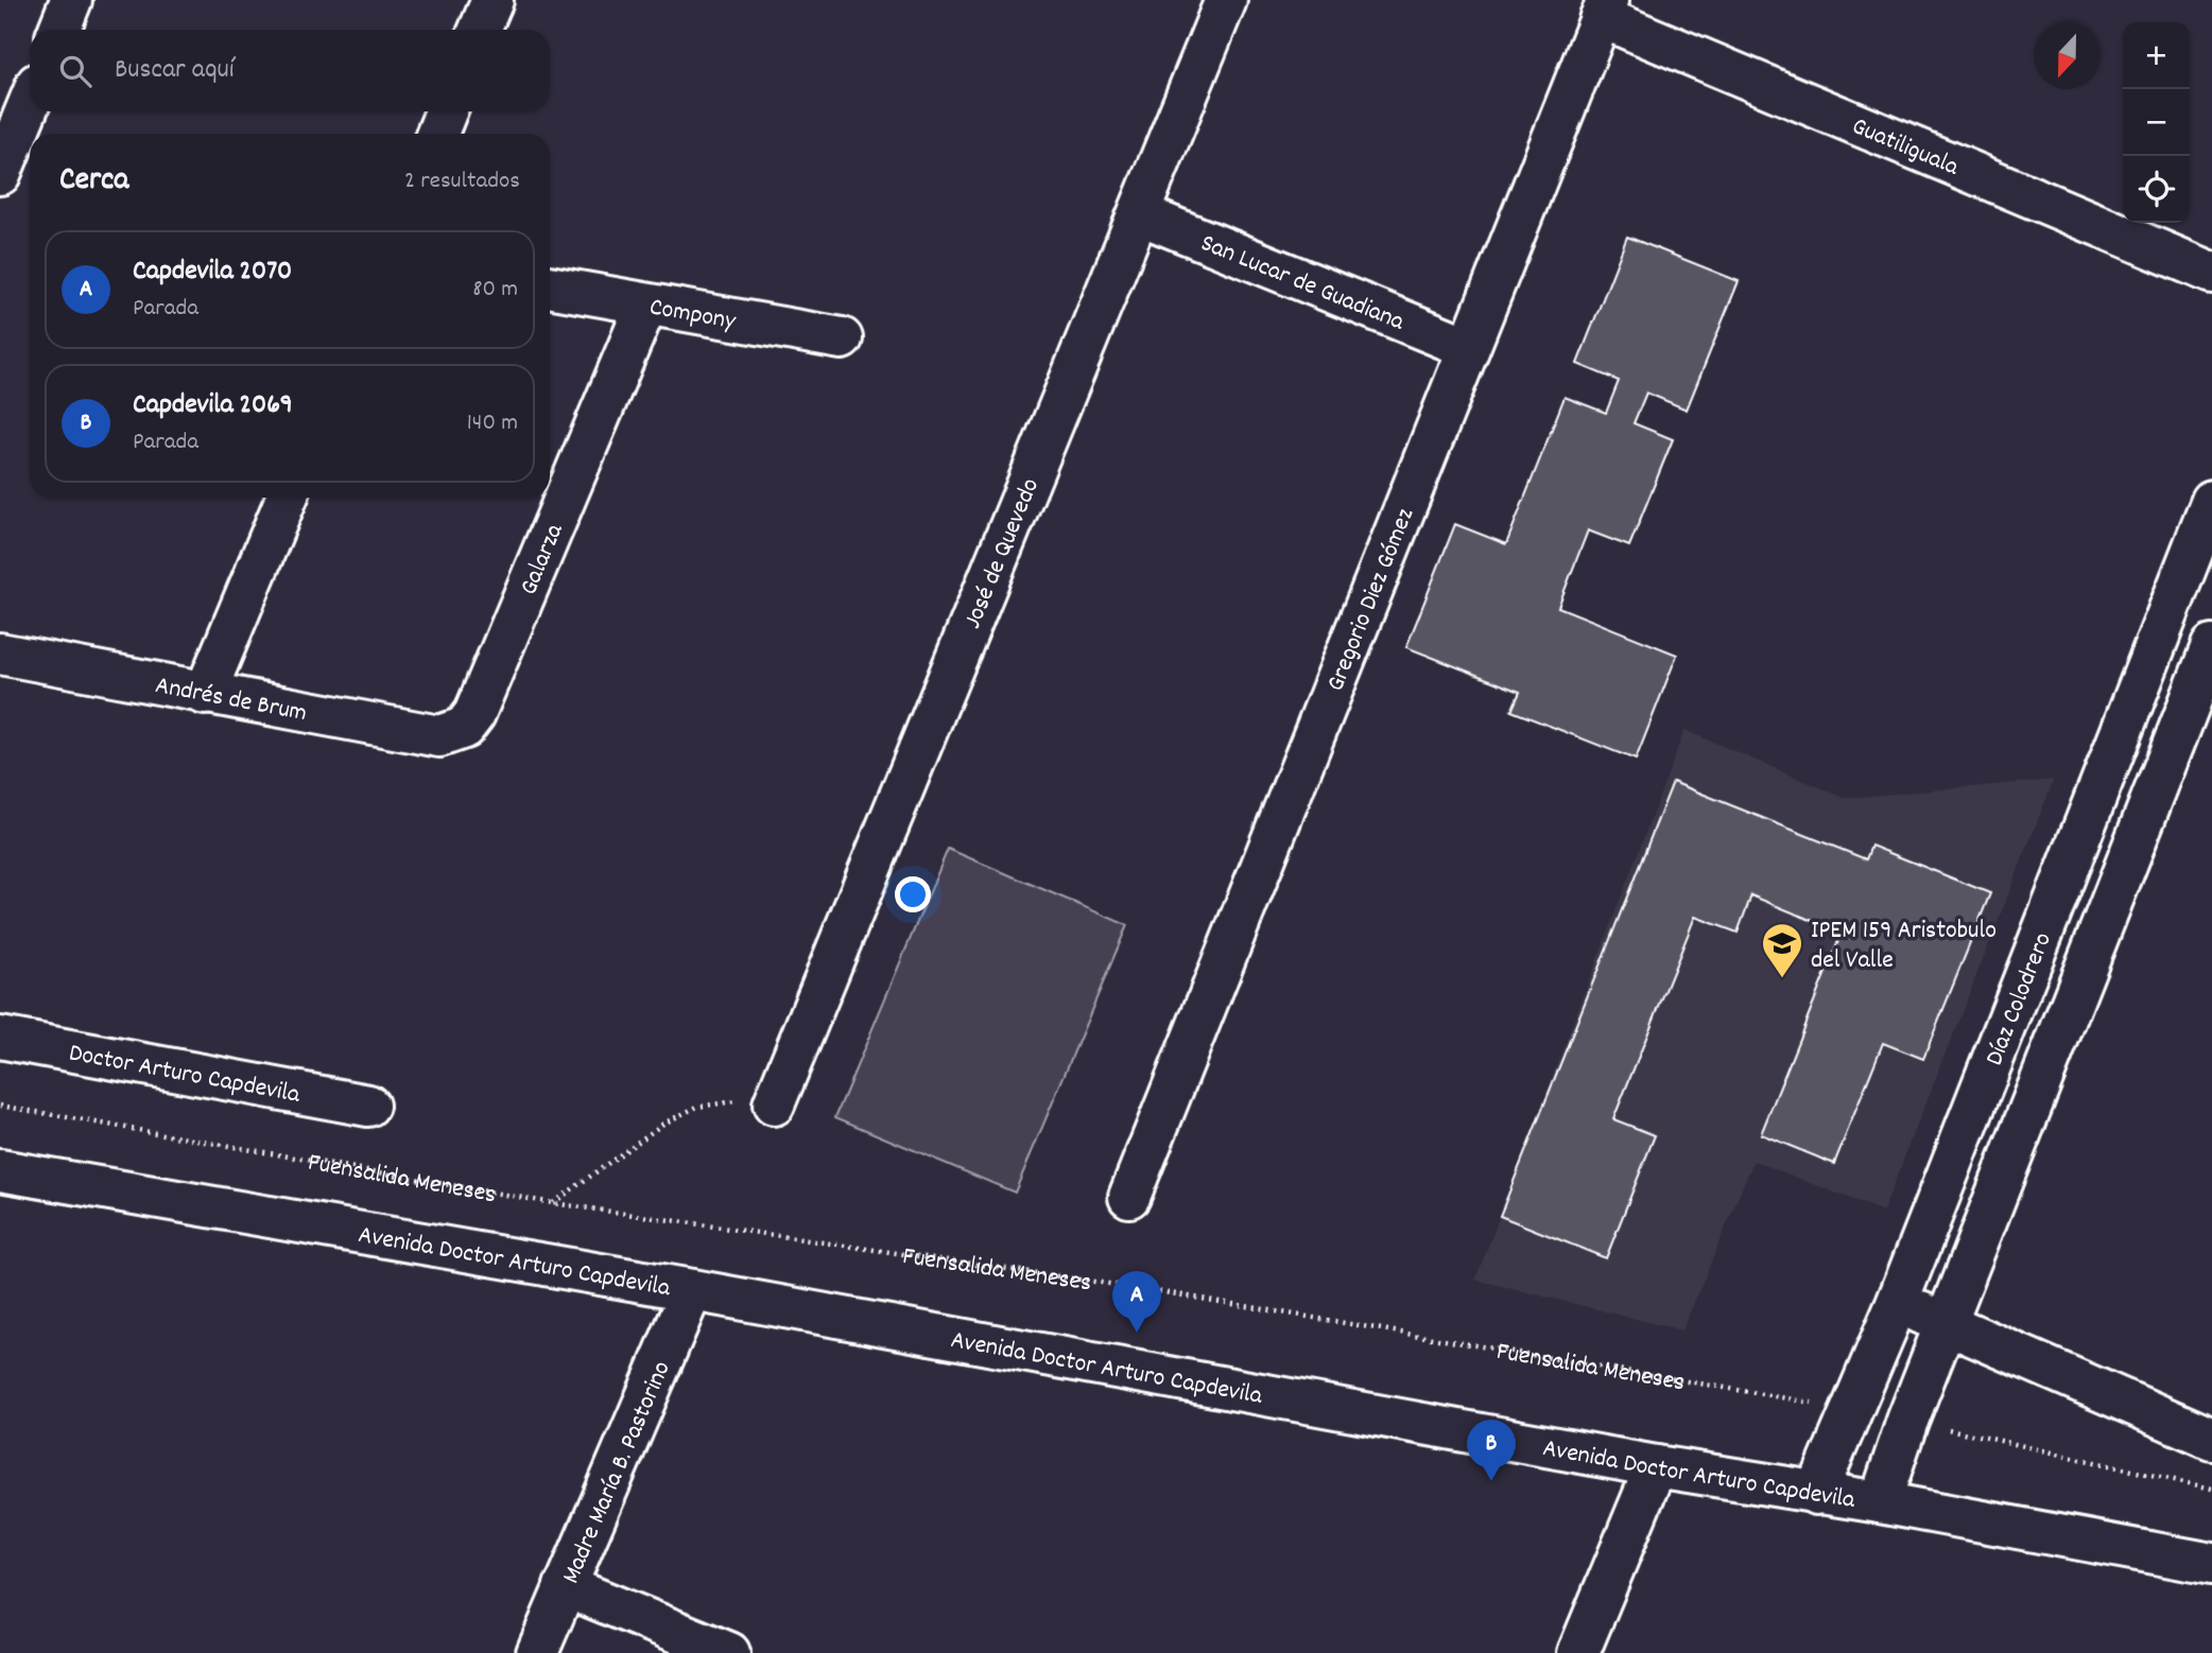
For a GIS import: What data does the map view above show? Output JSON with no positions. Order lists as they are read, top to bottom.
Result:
{
  "streets": {
    "street": [
      "Guatiliguala",
      "San Lucar de Guadiana",
      "Compony",
      "José de Quevedo",
      "Galarza",
      "Gregorio Diez Gómez",
      "Andrés de Brum",
      "Díaz Colodrero",
      "Doctor Arturo Capdevila",
      "Avenida Doctor Arturo Capdevila",
      "Madre María B. Pastorino"
    ],
    "path": ["Fuensalida Meneses"]
  },
  "crossings": [
    ["Guatiliguala", "Gregorio Diez Gómez"],
    ["San Lucar de Guadiana", "José de Quevedo"],
    ["San Lucar de Guadiana", "Gregorio Diez Gómez"],
    ["Compony", "Galarza"],
    ["Galarza", "Andrés de Brum"],
    ["Díaz Colodrero", "Fuensalida Meneses"],
    ["Díaz Colodrero", "Avenida Doctor Arturo Capdevila"],
    ["Avenida Doctor Arturo Capdevila", "Madre María B. Pastorino"]
  ],
  "places": {
    "school or university": ["IPEM 159 Aristobulo del Valle"]
  },
  "north": "bottom",
  "page": {
    "map_buttons": ["+", "−"],
    "search": "Buscar aquí",
    "heading": ["Cerca", "2 resultados"],
    "list": [
      {
        "mark": "A",
        "name": "Capdevila 2070",
        "note": "Parada",
        "value": "80 m"
      },
      {
        "mark": "B",
        "name": "Capdevila 2069",
        "note": "Parada",
        "value": "140 m"
      }
    ],
    "pins": ["A", "B"]
  }
}
